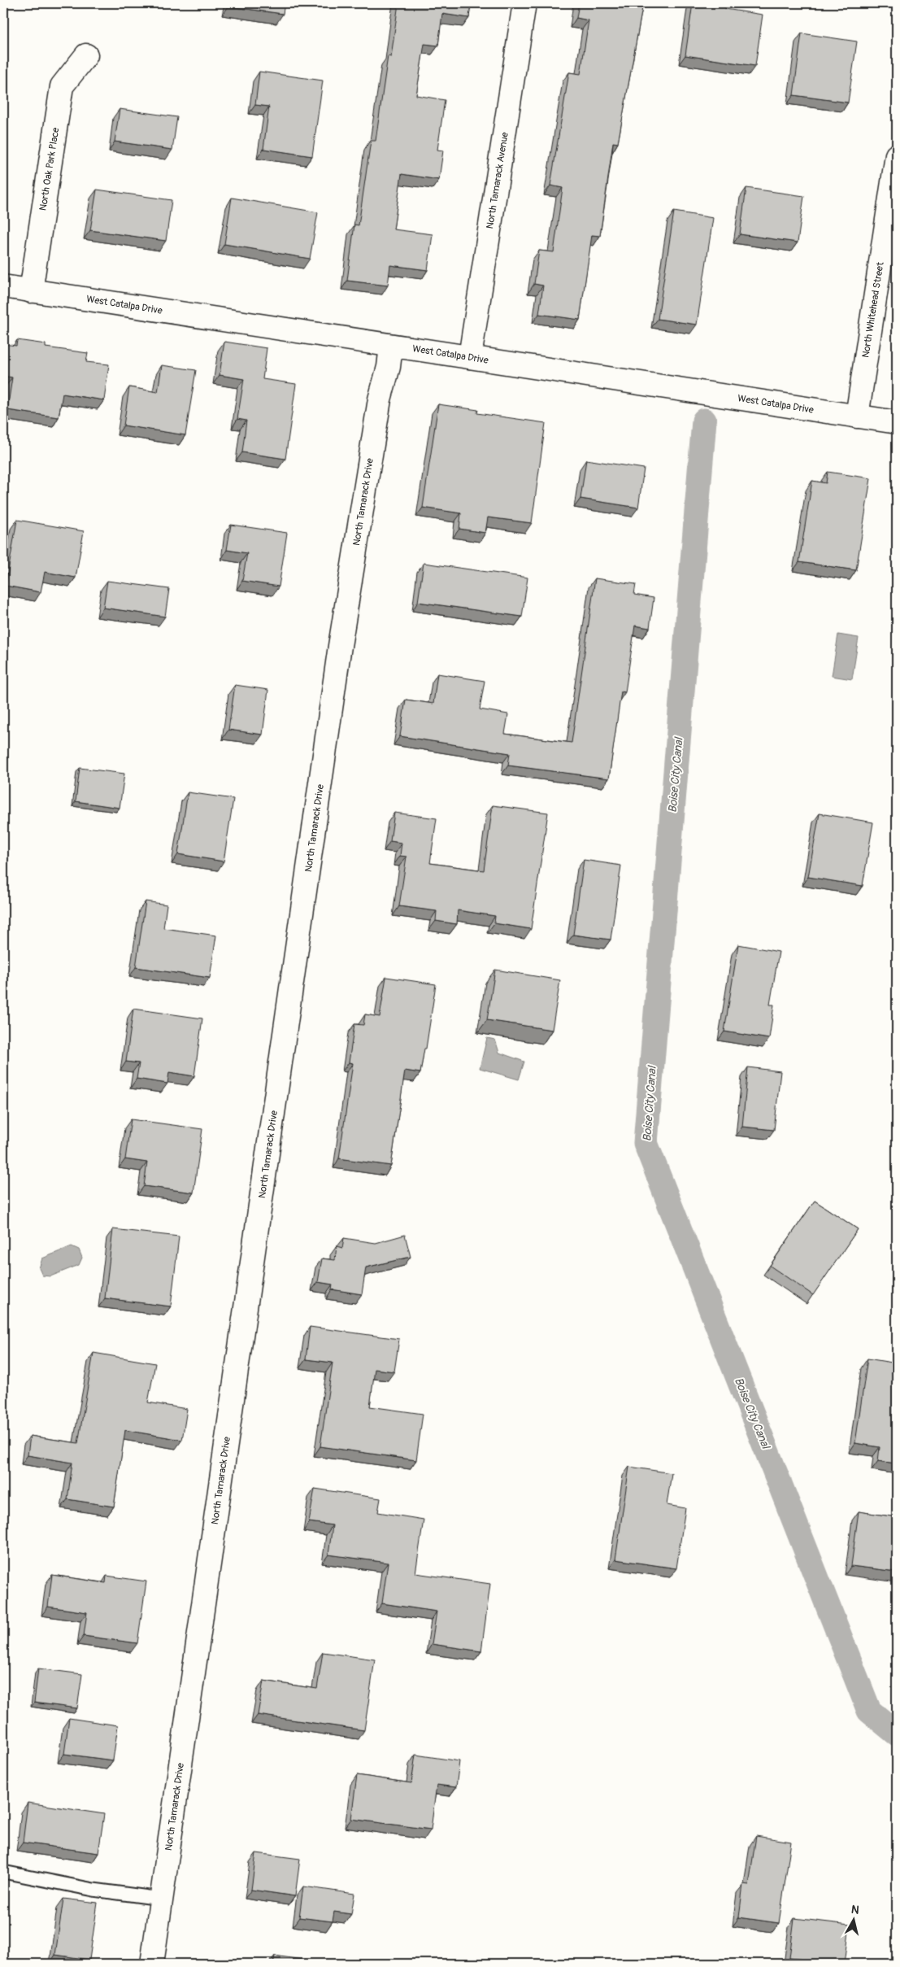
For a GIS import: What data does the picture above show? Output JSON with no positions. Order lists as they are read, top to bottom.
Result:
{
  "streets": {
    "street": [
      "North Oak Park Place",
      "North Tamarack Avenue",
      "West Catalpa Drive",
      "North Whitehead Street",
      "North Tamarack Drive"
    ]
  },
  "crossings": [
    ["North Oak Park Place", "West Catalpa Drive"],
    ["North Tamarack Avenue", "West Catalpa Drive"],
    ["West Catalpa Drive", "North Whitehead Street"],
    ["West Catalpa Drive", "North Tamarack Drive"]
  ],
  "water": ["Boise City Canal"],
  "north": "top"
}
